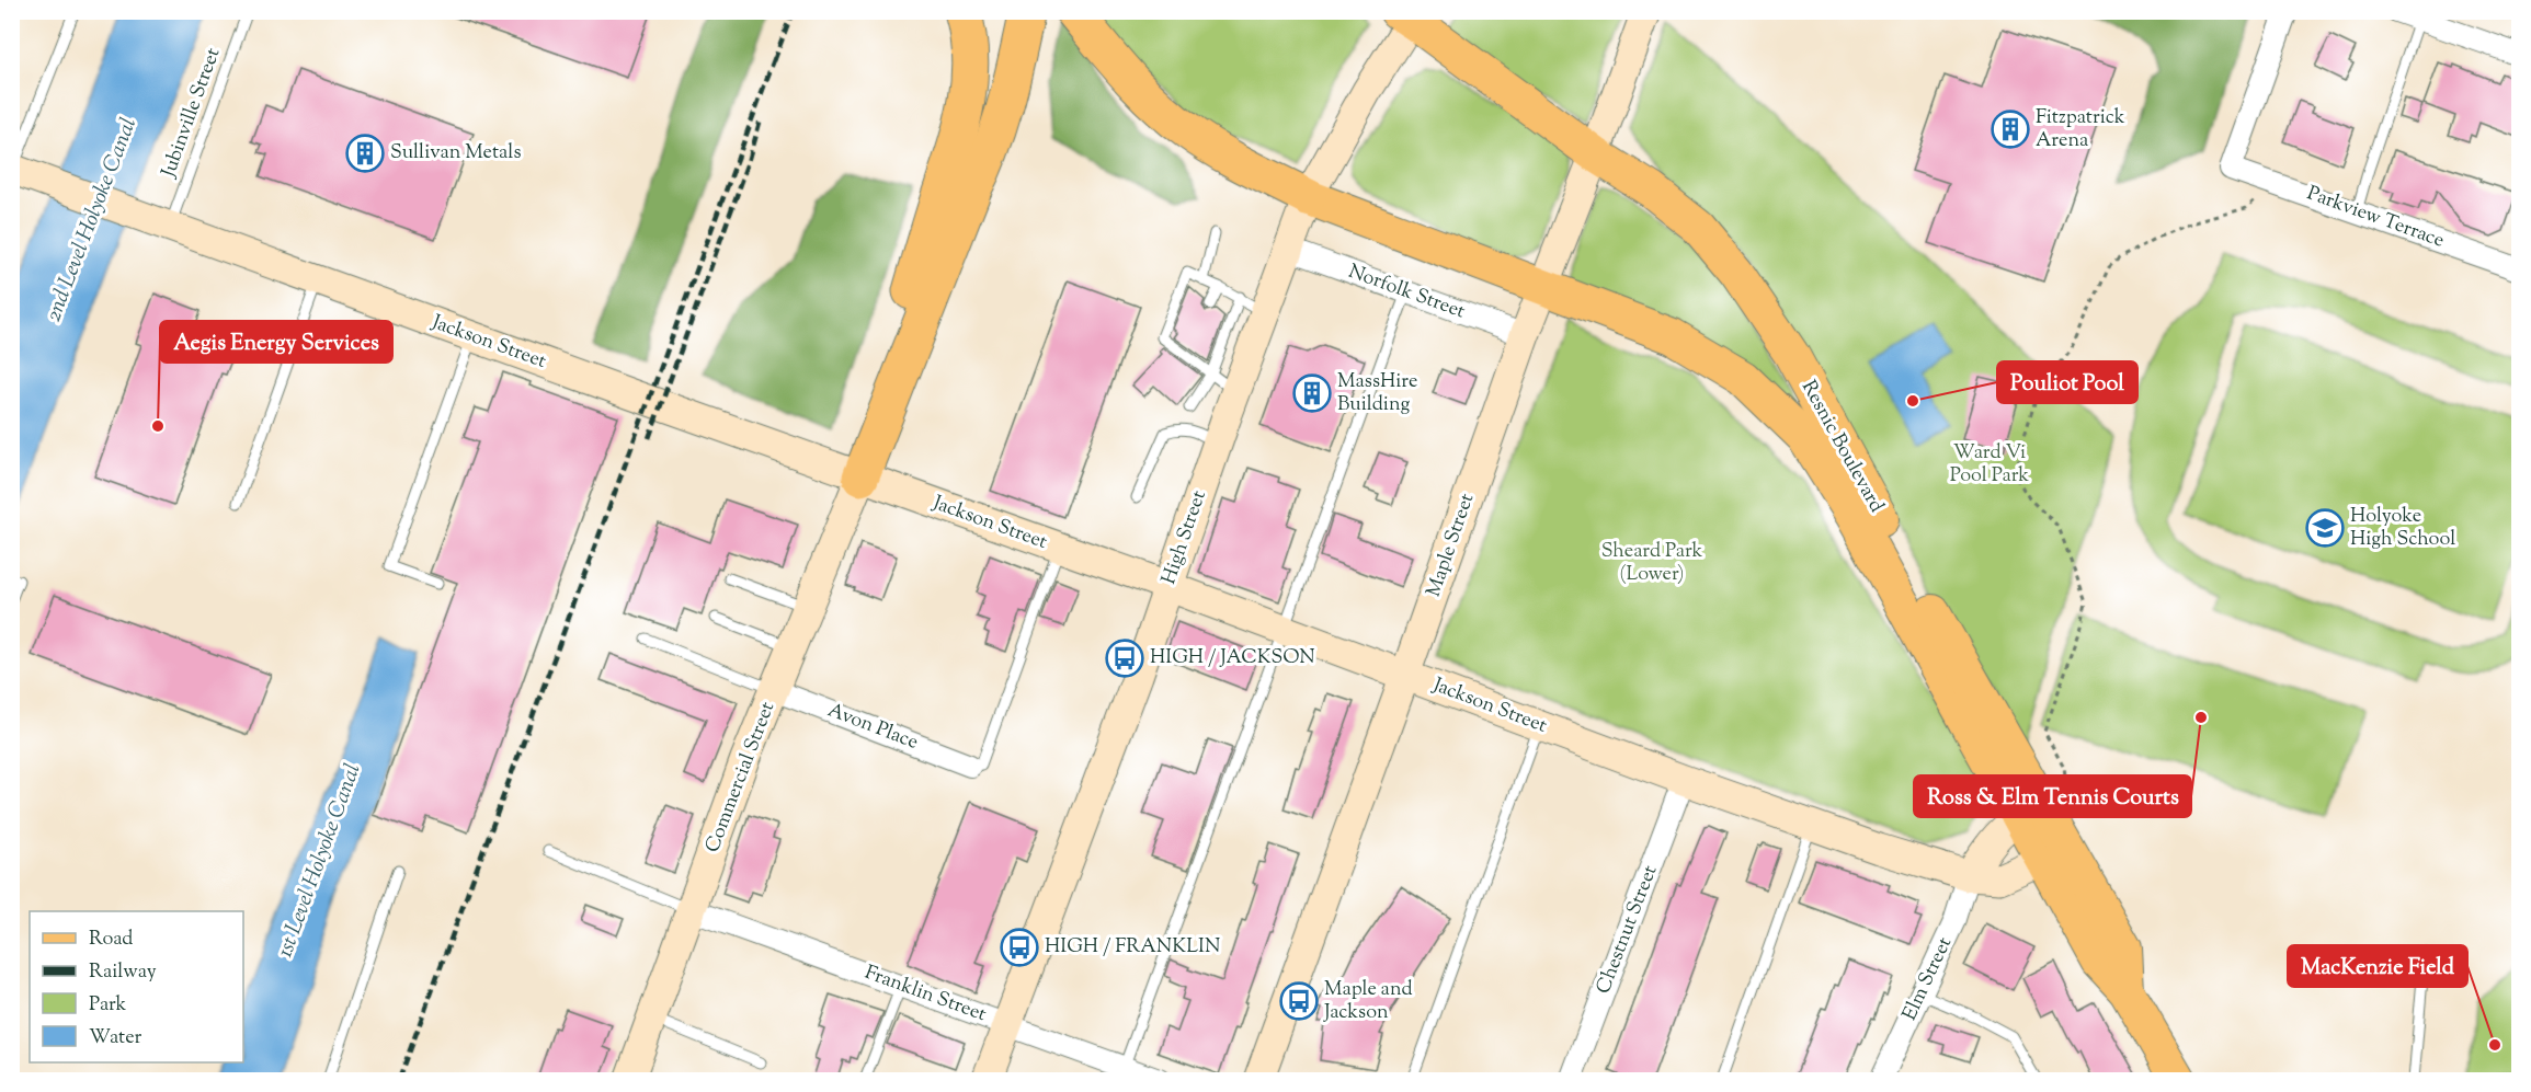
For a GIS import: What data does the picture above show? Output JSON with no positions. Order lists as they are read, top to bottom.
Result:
{
  "streets": {
    "main road": ["Resnic Boulevard"],
    "street": [
      "Parkview Terrace",
      "Norfolk Street",
      "Jackson Street",
      "High Street",
      "Maple Street",
      "Avon Place",
      "Commercial Street",
      "Chestnut Street",
      "Elm Street",
      "Franklin Street"
    ],
    "lane": ["Jubinville Street"]
  },
  "crossings": [
    ["Jubinville Street", "Jackson Street"],
    ["Norfolk Street", "High Street"],
    ["Norfolk Street", "Maple Street"],
    ["Jackson Street", "Resnic Boulevard"],
    ["Jackson Street", "High Street"],
    ["Jackson Street", "Maple Street"],
    ["Jackson Street", "Commercial Street"],
    ["Jackson Street", "Chestnut Street"],
    ["Jackson Street", "Elm Street"],
    ["Resnic Boulevard", "High Street"],
    ["Resnic Boulevard", "Maple Street"],
    ["High Street", "Franklin Street"],
    ["Avon Place", "Commercial Street"],
    ["Commercial Street", "Franklin Street"]
  ],
  "water": ["2nd Level Holyoke Canal", "1st Level Holyoke Canal"],
  "parks": ["Ward Vi Pool Park", "Sheard Park (Lower)"],
  "places": {
    "building": ["Fitzpatrick Arena", "Sullivan Metals", "MassHire Building"],
    "other": [
      "Pouliot Pool",
      "Aegis Energy Services",
      "Ross & Elm Tennis Courts",
      "MacKenzie Field"
    ],
    "school or university": ["Holyoke High School"],
    "bus stop": ["HIGH / JACKSON", "HIGH / FRANKLIN", "Maple and Jackson"]
  },
  "legend": [
    "Road",
    "Railway",
    "Park",
    "Water"
  ]
}
